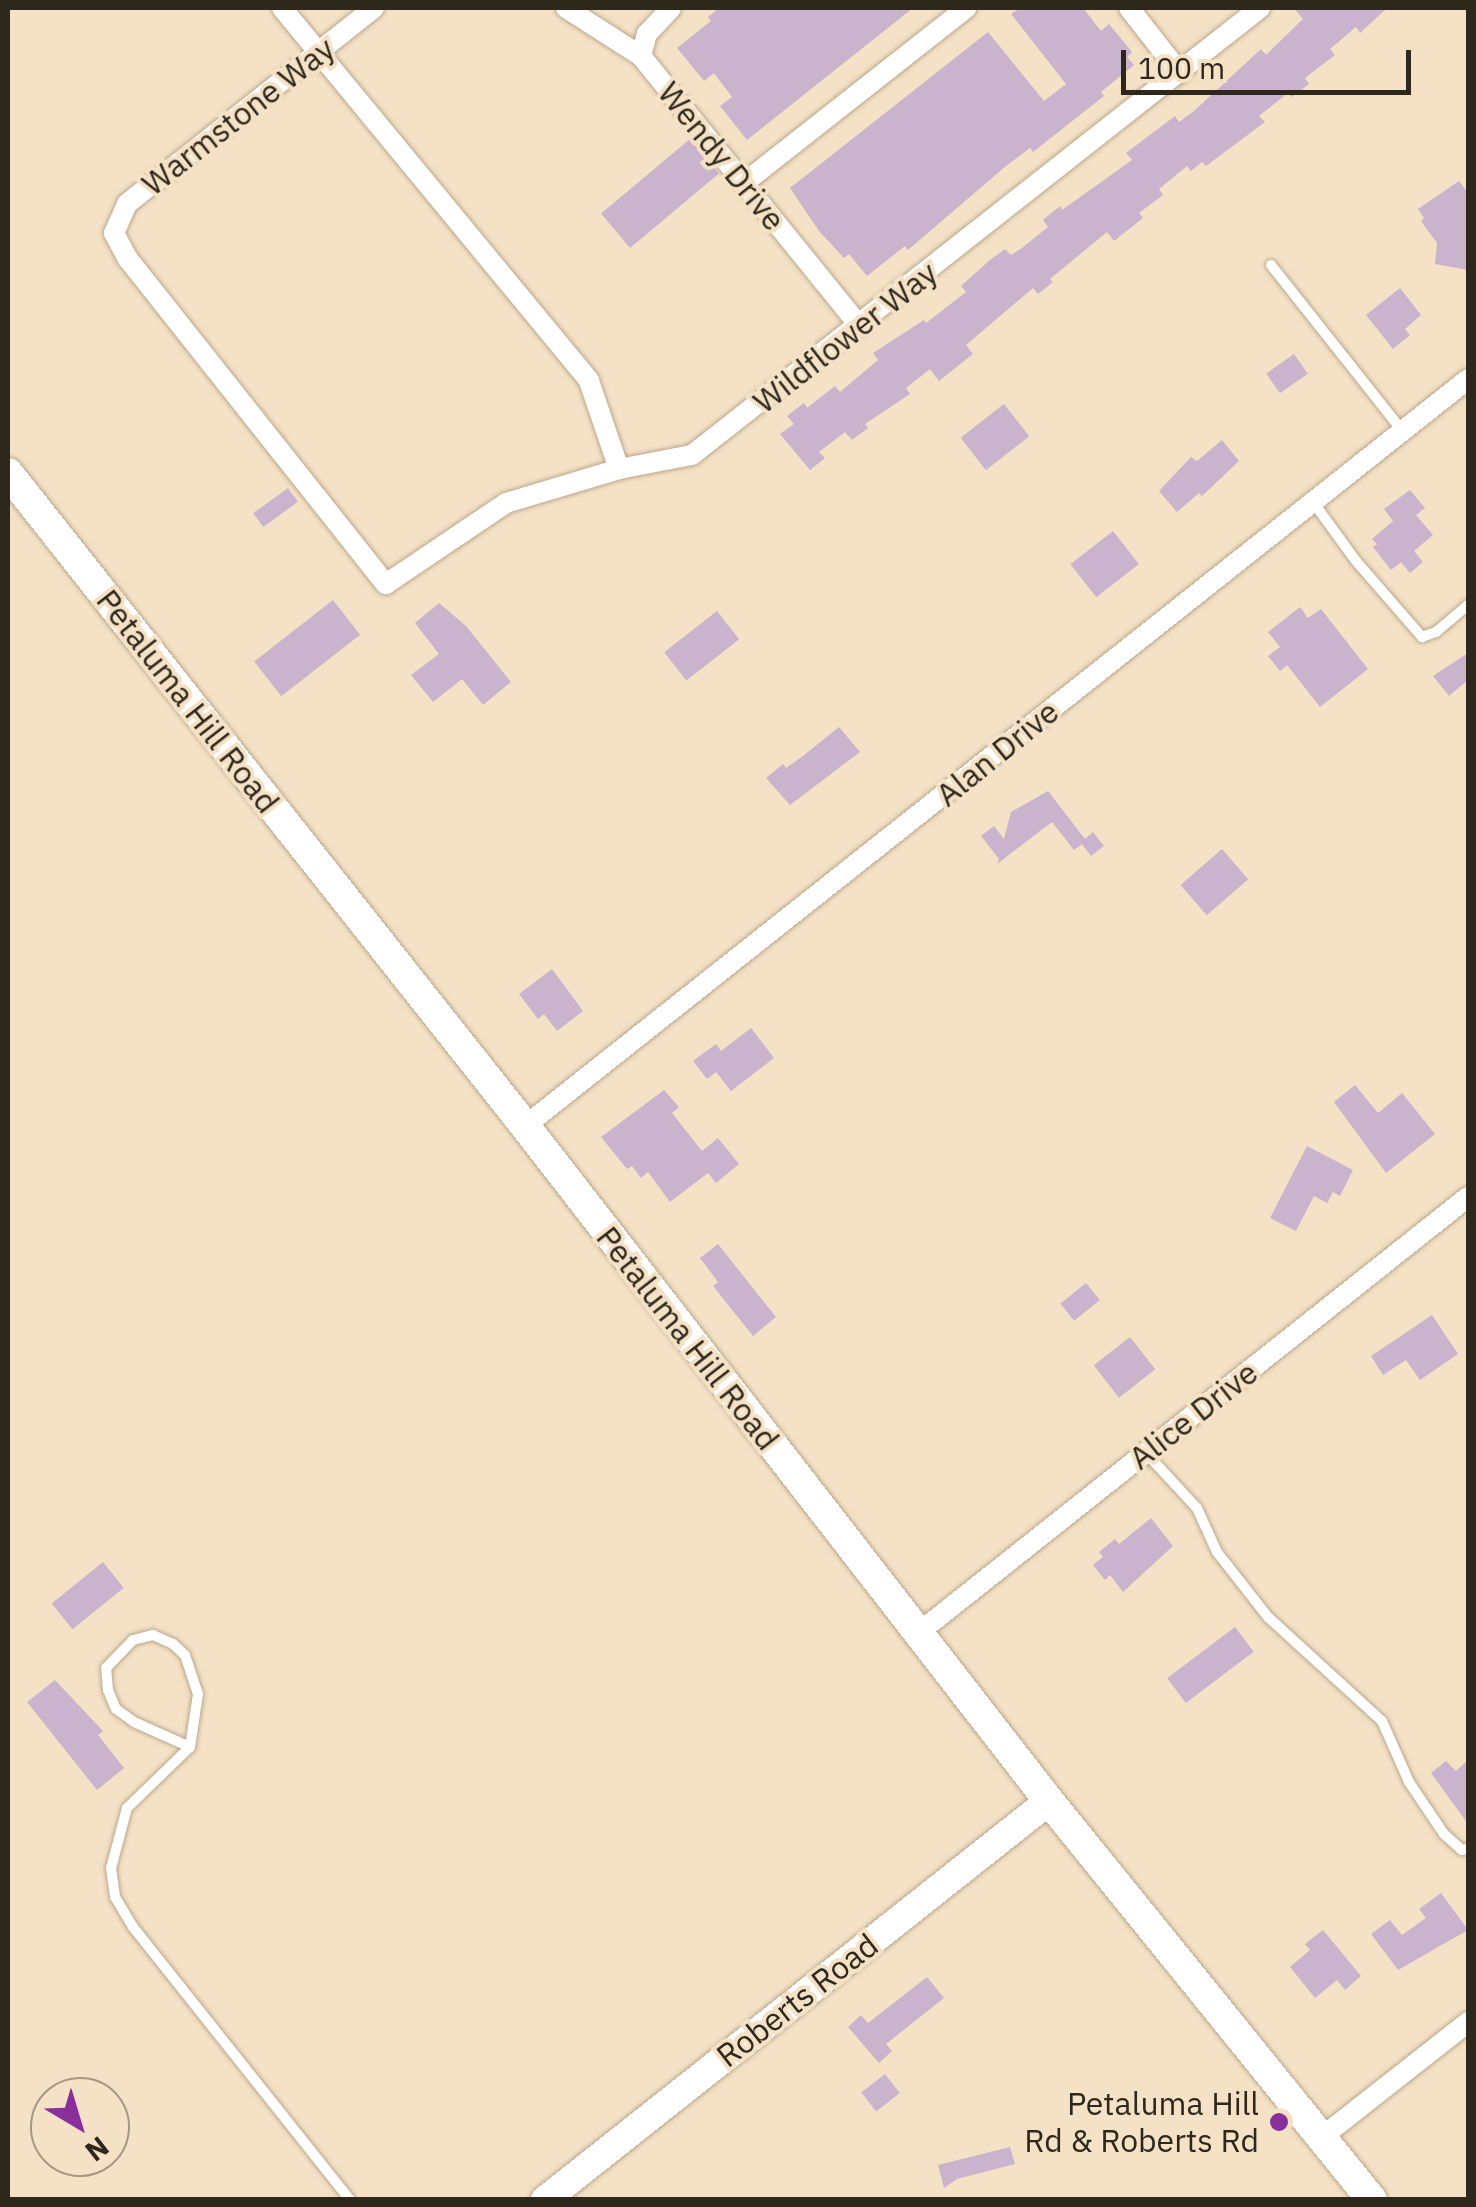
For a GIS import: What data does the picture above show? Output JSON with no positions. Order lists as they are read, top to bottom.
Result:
{
  "streets": {
    "main road": ["Petaluma Hill Road"],
    "street": [
      "Warmstone Way",
      "Wendy Drive",
      "Wildflower Way",
      "Alan Drive",
      "Alice Drive",
      "Roberts Road"
    ]
  },
  "crossings": [
    ["Warmstone Way", "Wildflower Way"],
    ["Wendy Drive", "Wildflower Way"],
    ["Petaluma Hill Road", "Alan Drive"],
    ["Petaluma Hill Road", "Alice Drive"],
    ["Petaluma Hill Road", "Roberts Road"]
  ],
  "places": ["Petaluma Hill Rd & Roberts Rd"],
  "scale_bar": "100 m",
  "north": "bottom right"
}
